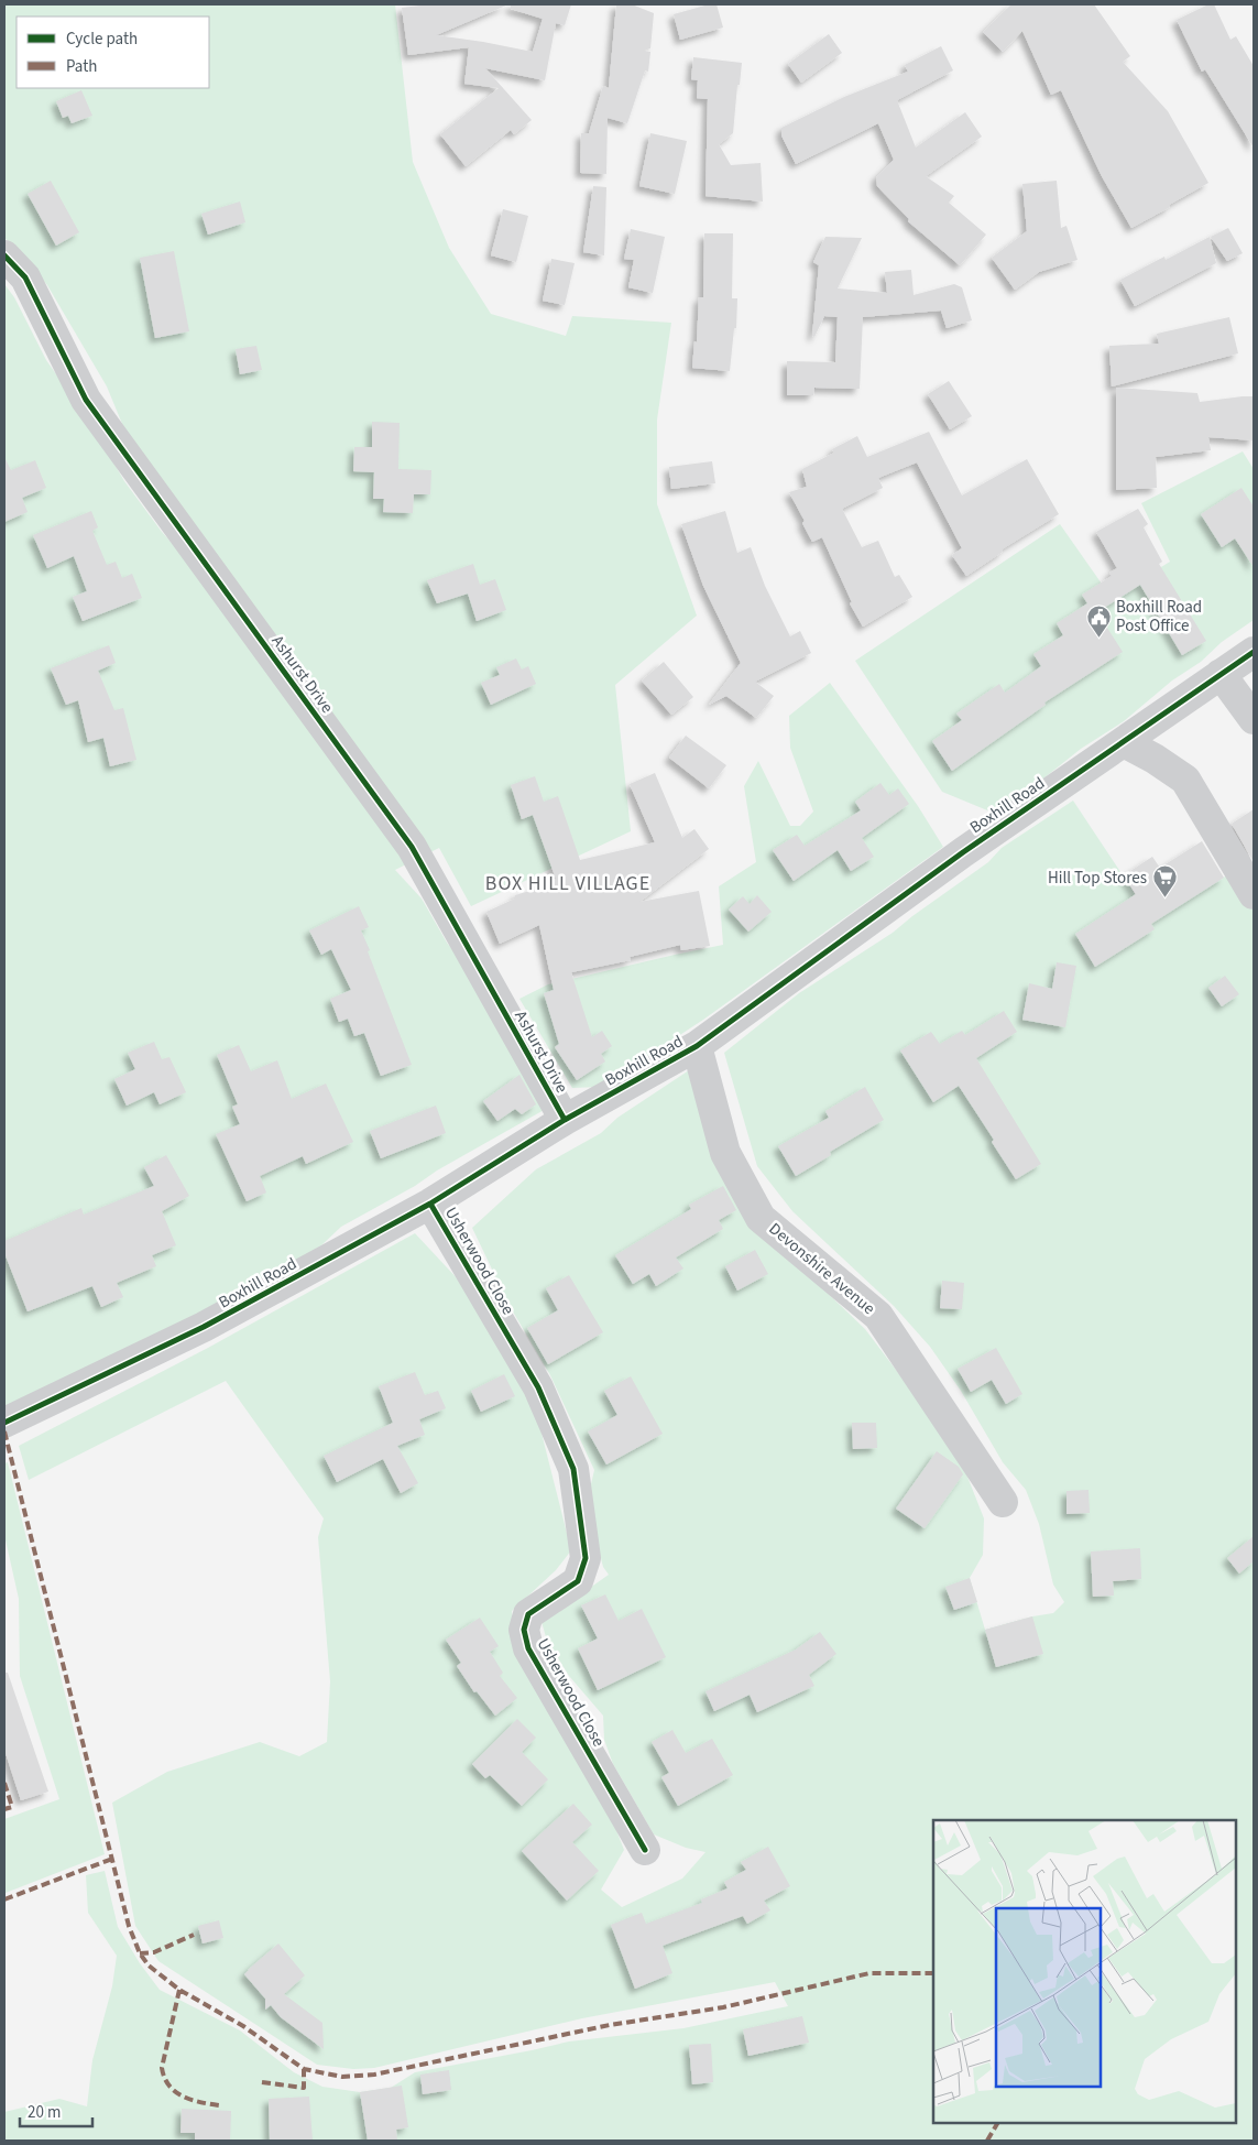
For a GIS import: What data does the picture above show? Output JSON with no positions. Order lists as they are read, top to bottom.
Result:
{
  "streets": {
    "street": [
      "Ashurst Drive",
      "Boxhill Road",
      "Usherwood Close",
      "Devonshire Avenue"
    ]
  },
  "crossings": [
    ["Ashurst Drive", "Boxhill Road"],
    ["Boxhill Road", "Usherwood Close"],
    ["Boxhill Road", "Devonshire Avenue"]
  ],
  "districts": ["BOX HILL VILLAGE"],
  "places": {
    "public building": ["Boxhill Road Post Office"],
    "supermarket": ["Hill Top Stores"]
  },
  "legend": ["Cycle path", "Path"],
  "scale_bar": "20 m"
}
